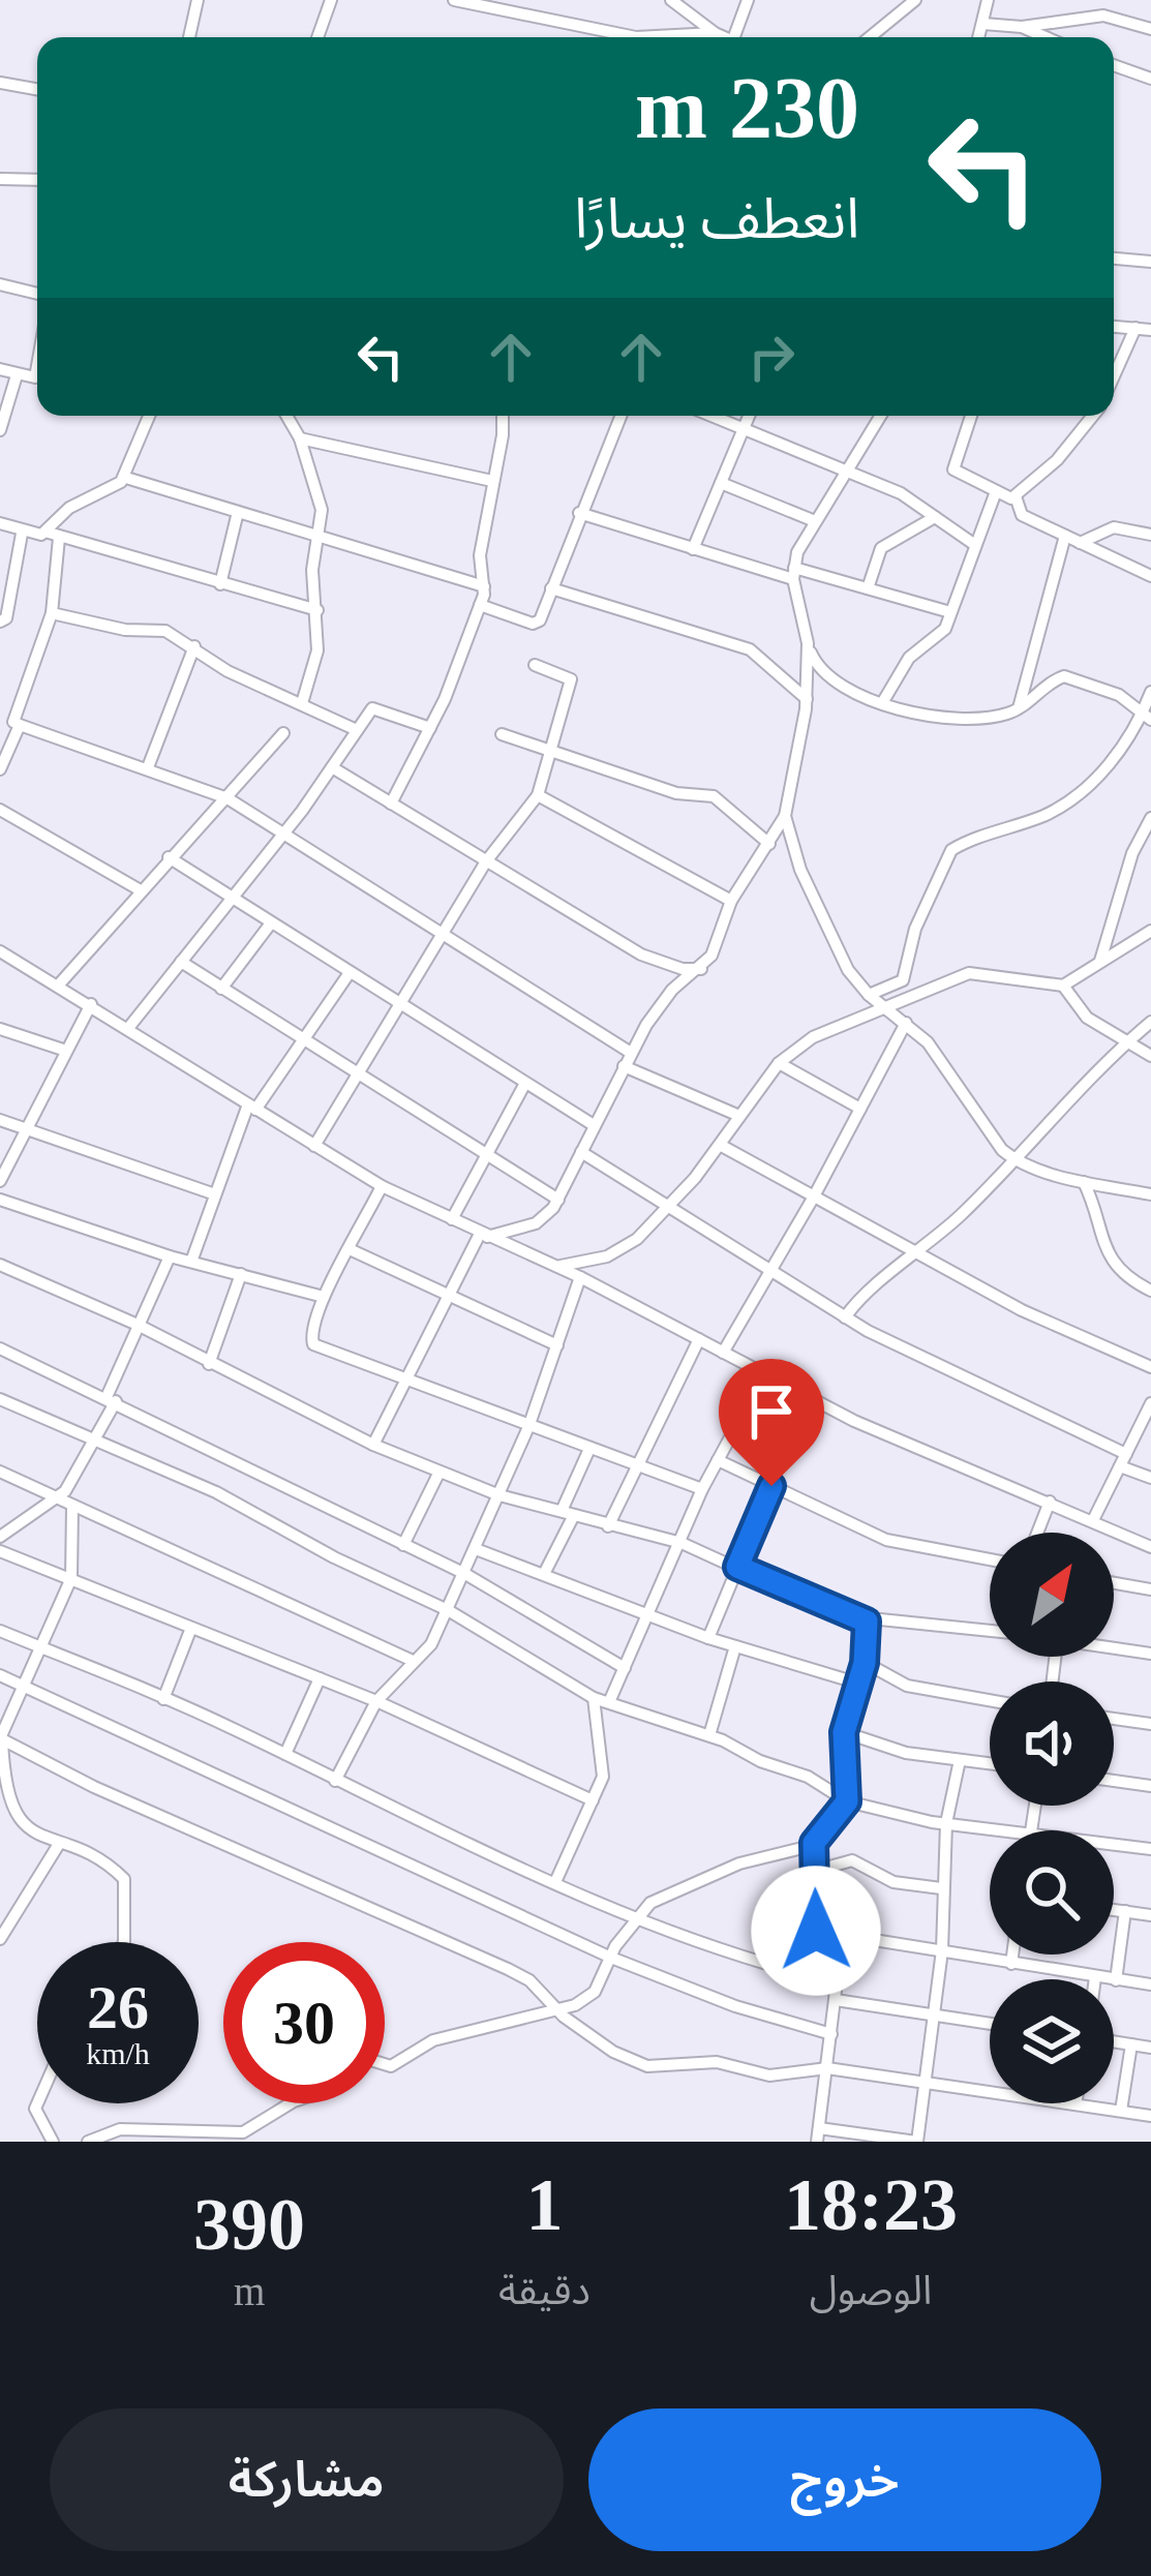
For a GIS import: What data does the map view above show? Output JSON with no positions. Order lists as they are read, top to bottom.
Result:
{
  "north": "top right",
  "page": {
    "turn": ["230 m", "انعطف يسارًا"],
    "speed": "26 km/h",
    "limit": "30",
    "eta": [
      "18:23",
      "الوصول",
      "1",
      "دقيقة",
      "390",
      "m"
    ],
    "buttons": ["خروج", "مشاركة"]
  }
}
